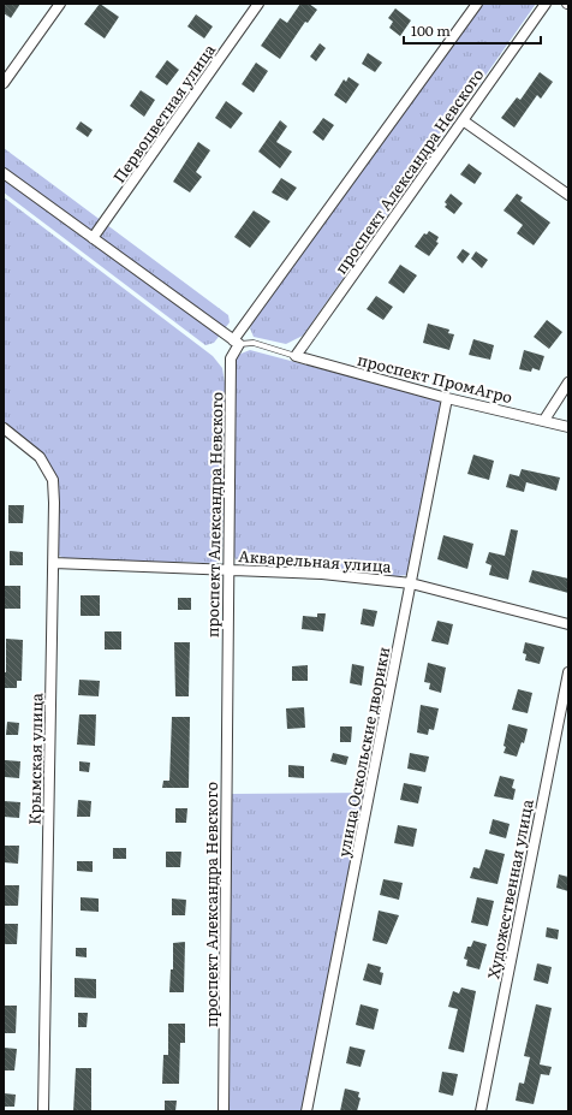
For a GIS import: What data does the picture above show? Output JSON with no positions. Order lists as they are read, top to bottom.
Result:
{
  "streets": {
    "street": [
      "Первоцветная улица",
      "проспект Александра Невского",
      "проспект ПромАгро",
      "Акварельная улица",
      "улица Оскольские дворики",
      "Крымская улица",
      "Художественная улица"
    ]
  },
  "crossings": [
    ["проспект Александра Невского", "проспект ПромАгро"],
    ["проспект Александра Невского", "Акварельная улица"],
    ["проспект ПромАгро", "улица Оскольские дворики"],
    ["Акварельная улица", "улица Оскольские дворики"],
    ["Акварельная улица", "Крымская улица"]
  ],
  "scale_bar": "100 m"
}
